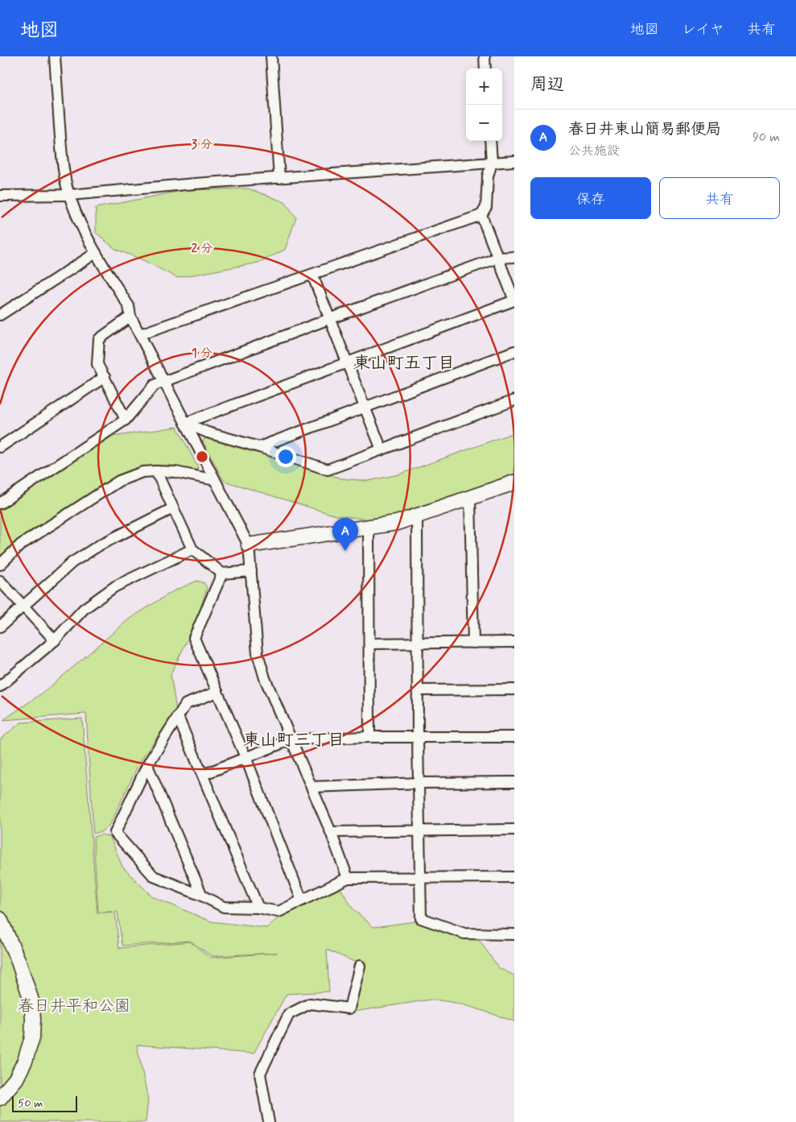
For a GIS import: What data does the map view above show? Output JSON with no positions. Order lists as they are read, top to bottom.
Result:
{
  "districts": ["東山町五丁目", "東山町三丁目"],
  "parks": ["春日井平和公園"],
  "scale_bar": "50 m",
  "page": {
    "header": "地図",
    "nav": ["地図", "レイヤ", "共有"],
    "heading": "周辺",
    "map_buttons": ["+", "−"],
    "list": [
      {
        "mark": "A",
        "name": "春日井東山簡易郵便局",
        "note": "公共施設",
        "value": "90 m"
      }
    ],
    "buttons": ["保存", "共有"],
    "pins": "A",
    "scale": "50 m"
  },
  "rings": ["3 分", "2 分", "1 分"]
}
